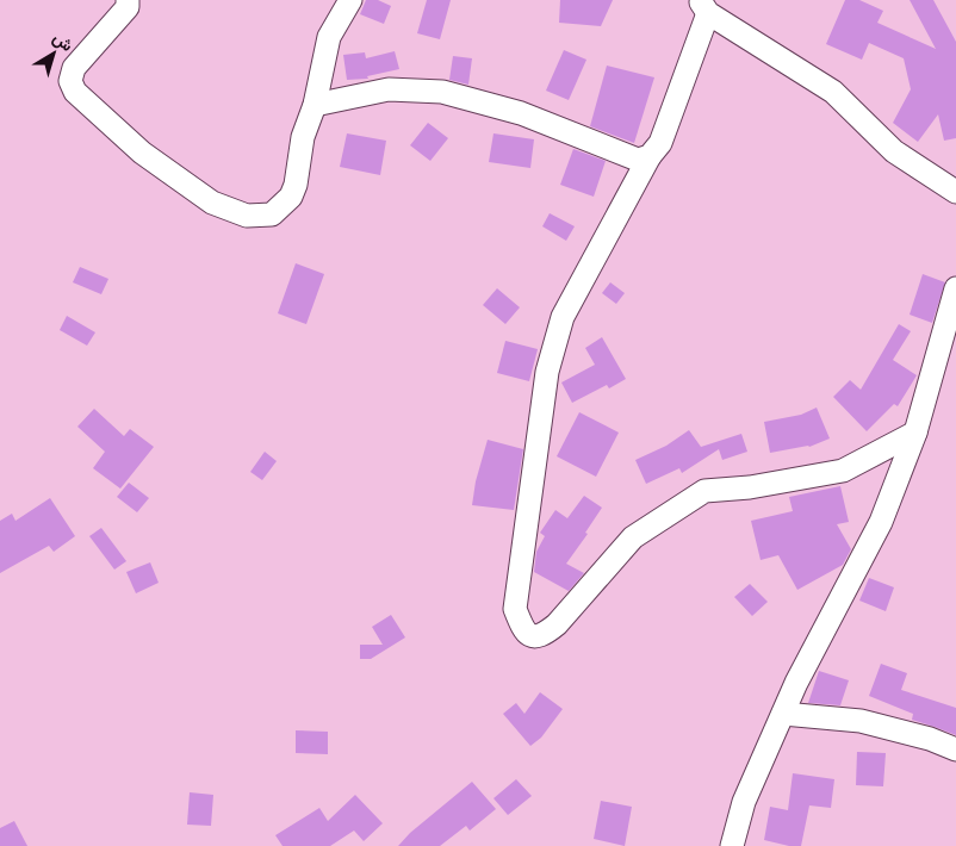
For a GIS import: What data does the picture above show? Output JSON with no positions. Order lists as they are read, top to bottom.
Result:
{
  "north": "top right"
}
